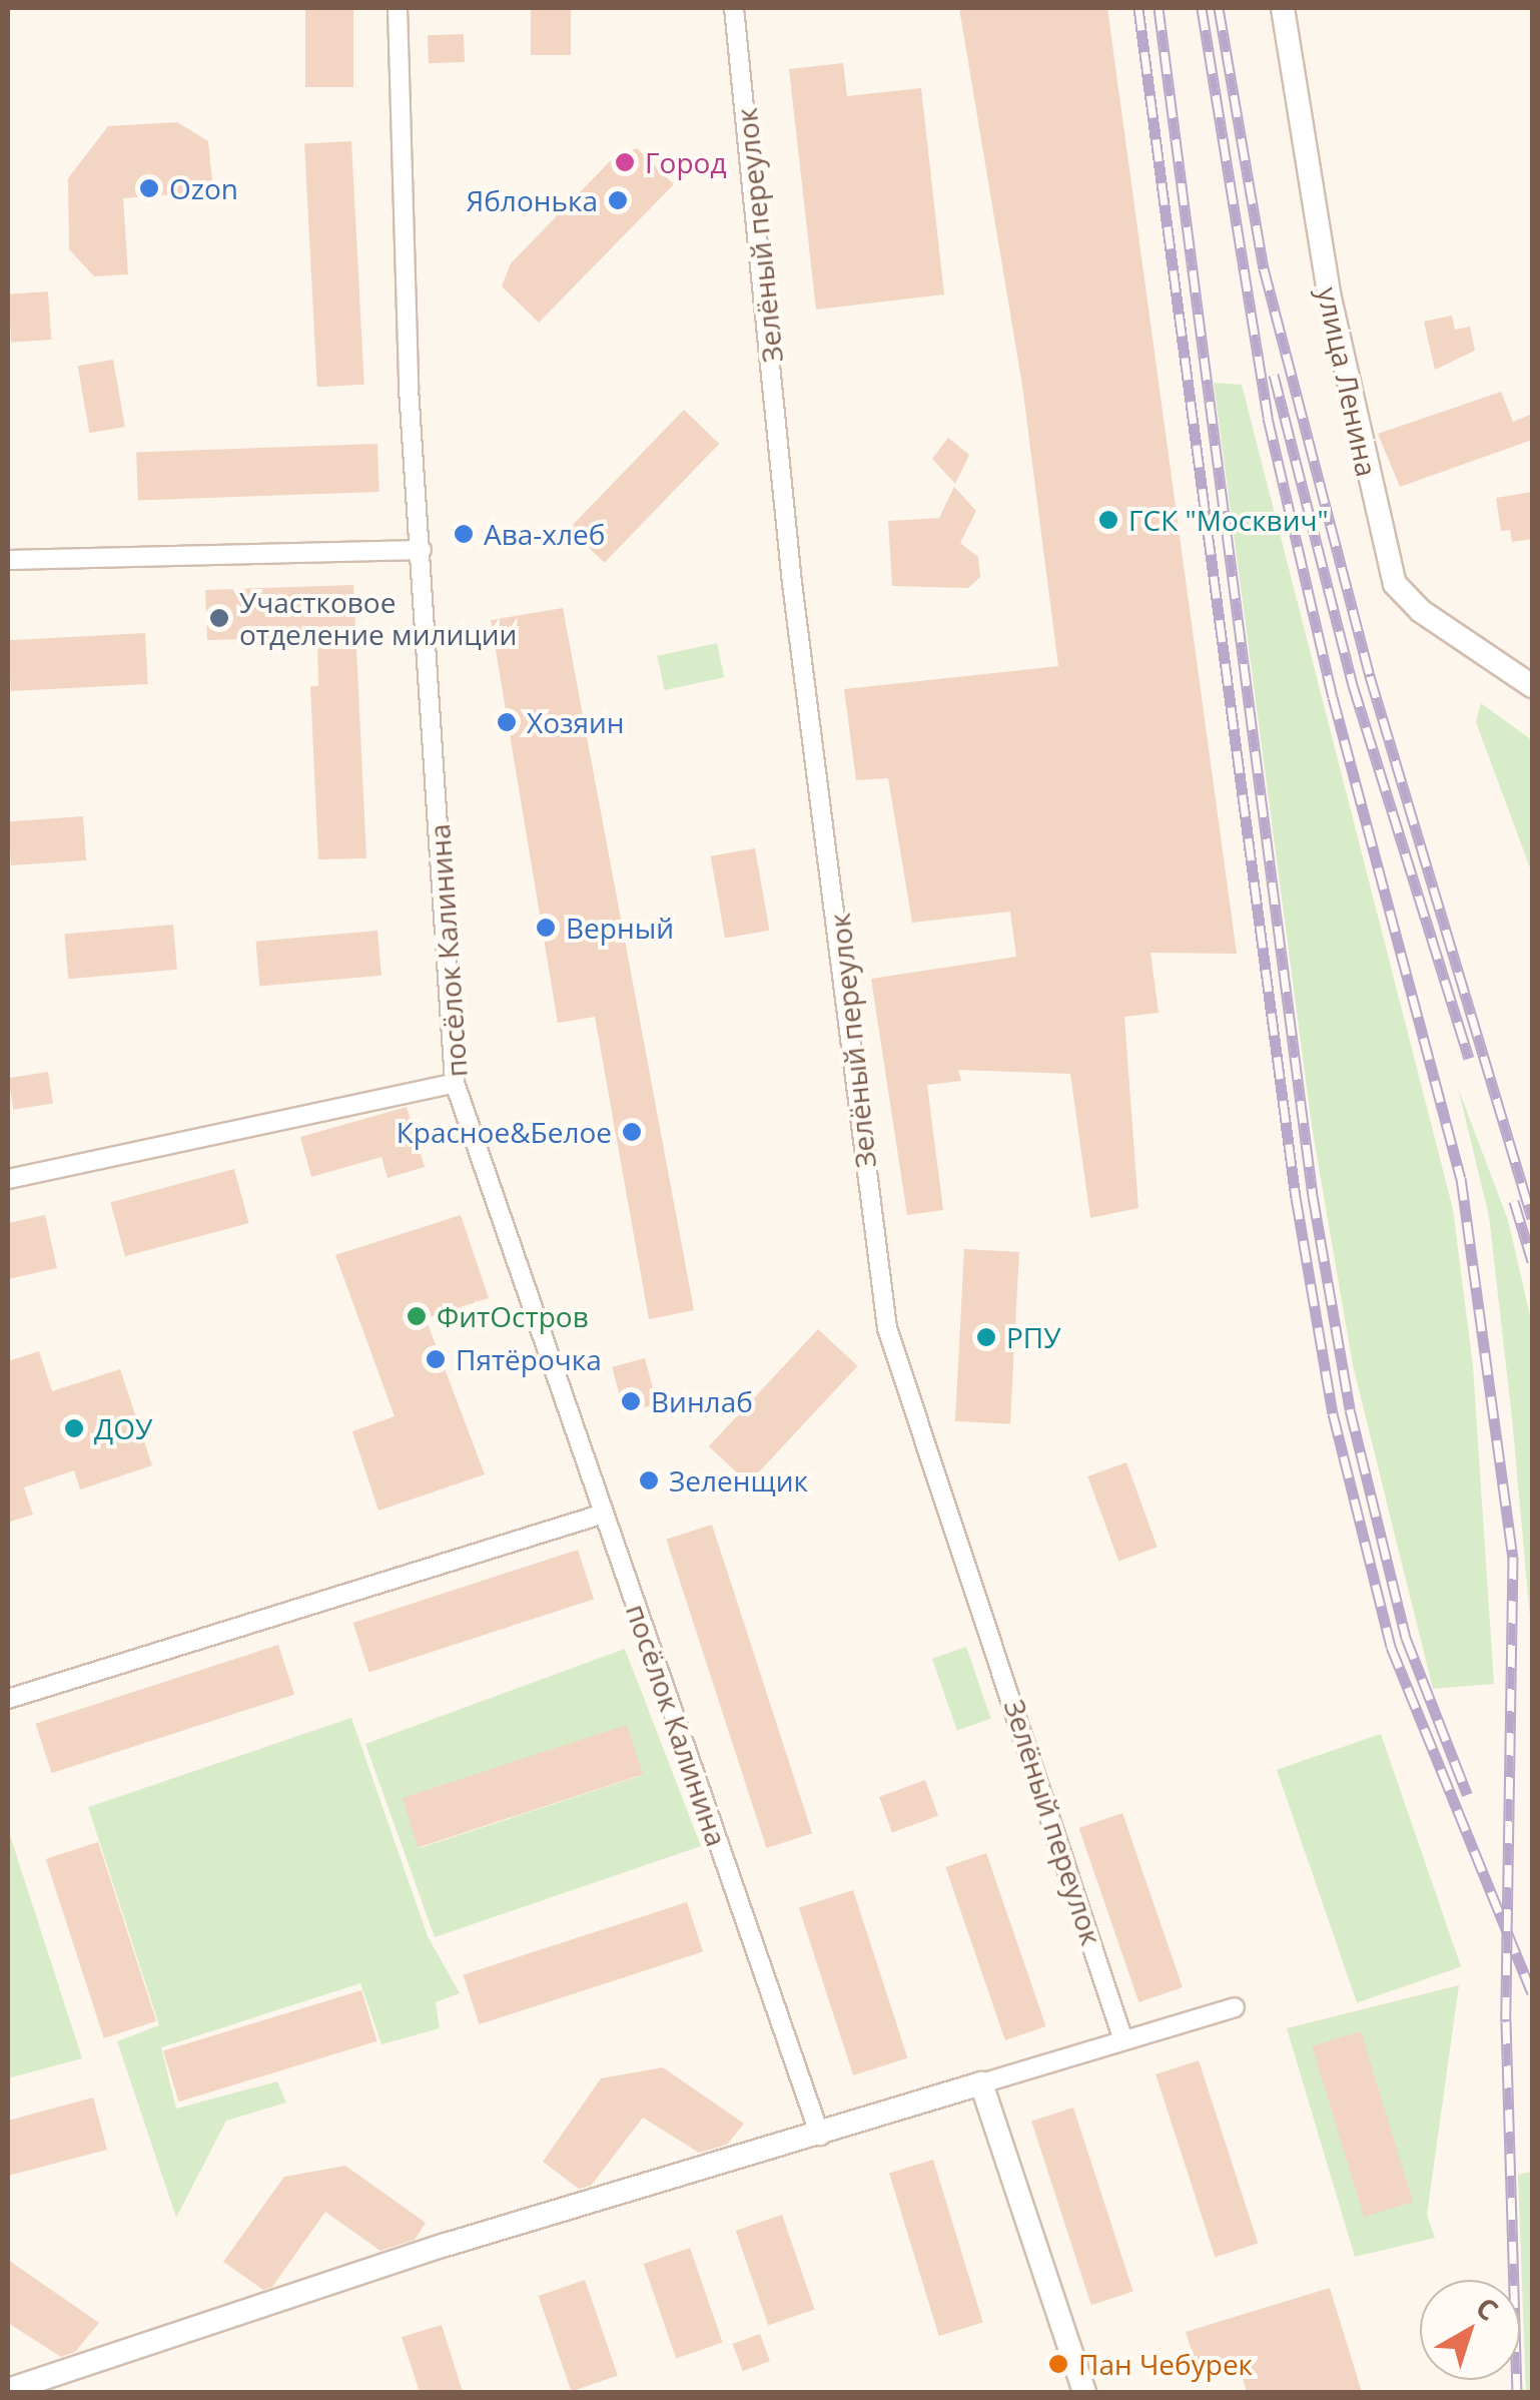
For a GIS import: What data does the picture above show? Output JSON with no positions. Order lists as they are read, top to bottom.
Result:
{
  "streets": {
    "street": ["Зелёный переулок", "улица Ленина", "посёлок Калинина"]
  },
  "places": [
    "Город",
    "Ozon",
    "Яблонька",
    "ГСК \"Москвич\"",
    "Ава-хлеб",
    "Участковое отделение милиции",
    "Хозяин",
    "Верный",
    "Красное&Белое",
    "ФитОстров",
    "РПУ",
    "Пятёрочка",
    "Винлаб",
    "ДОУ",
    "Зеленщик",
    "Пан Чебурек"
  ],
  "north": "top right"
}
